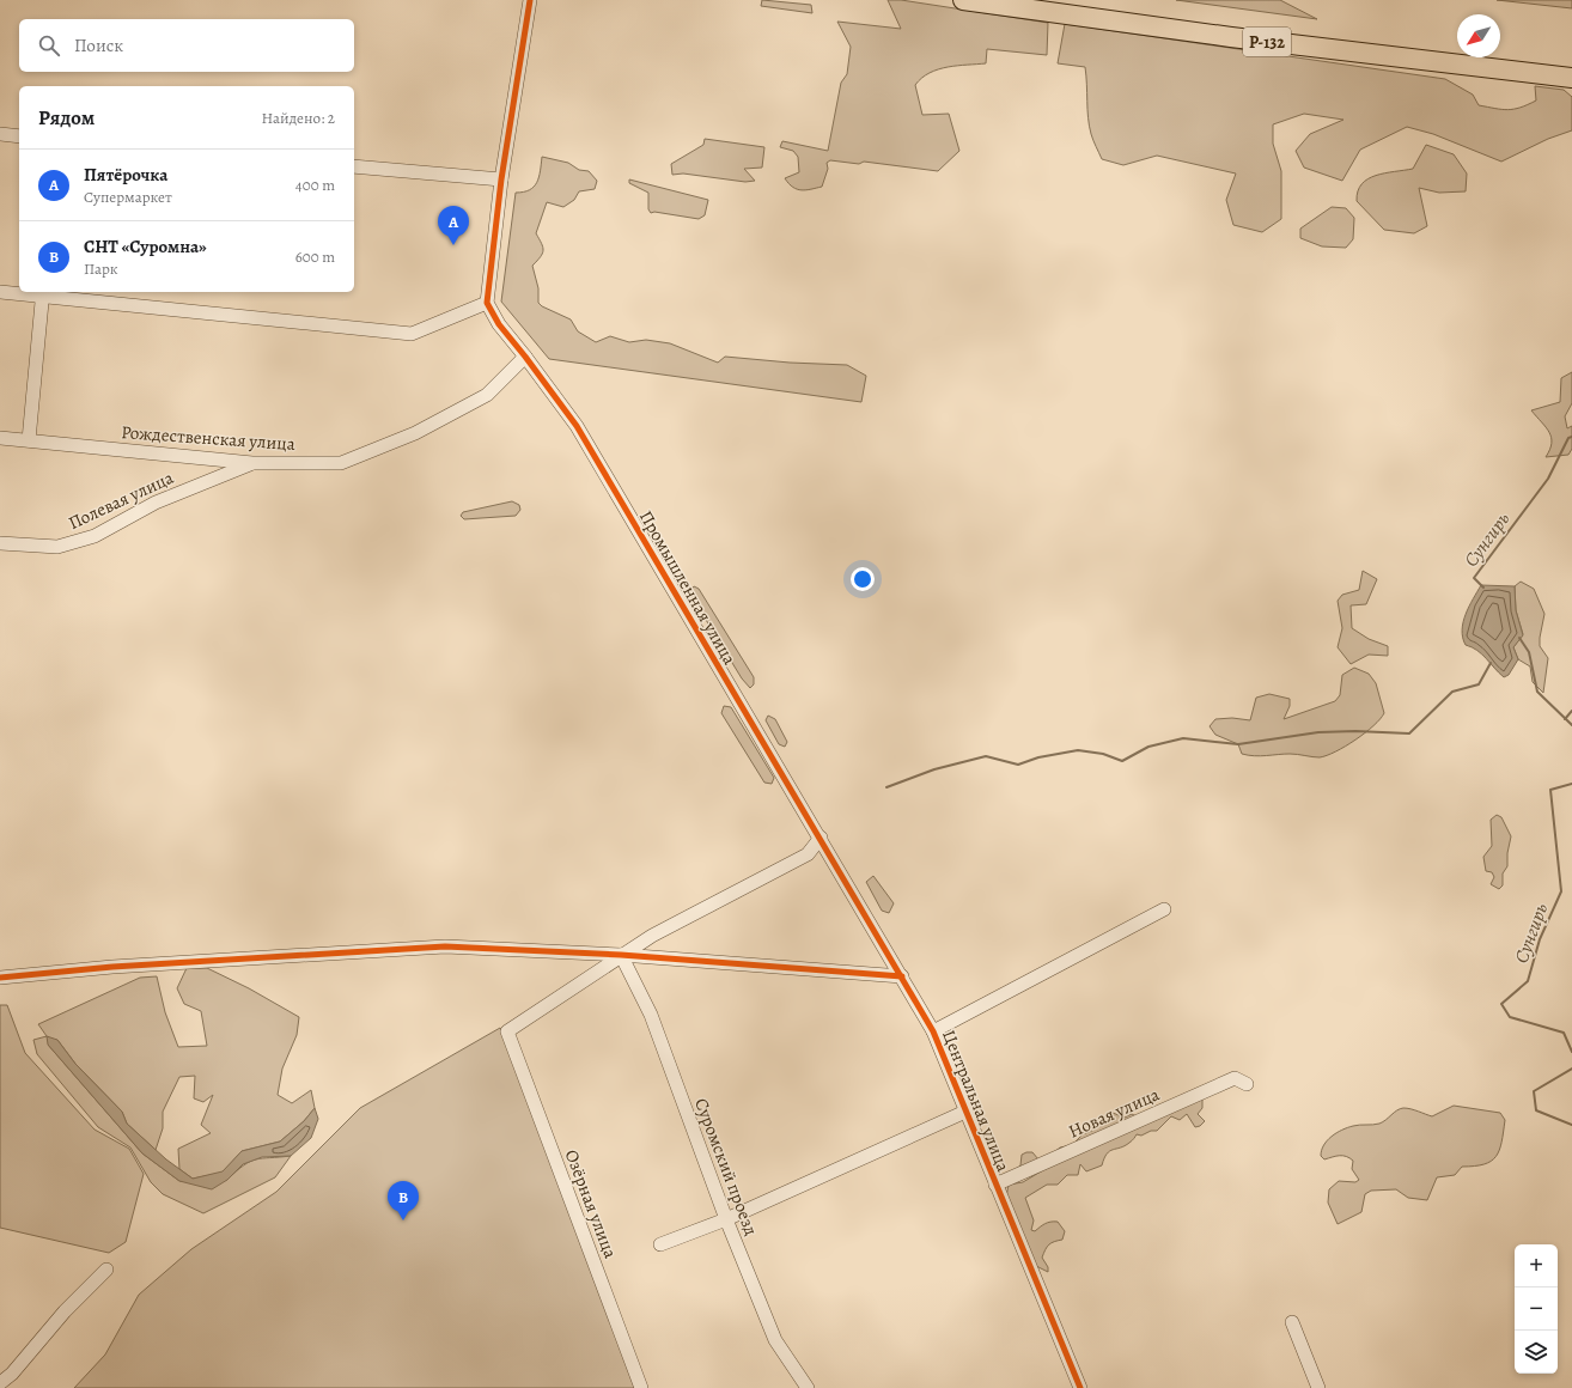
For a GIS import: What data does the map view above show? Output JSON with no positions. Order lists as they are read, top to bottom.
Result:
{
  "streets": {
    "highway": ["Р-132"],
    "street": [
      "Рождественская улица",
      "Полевая улица",
      "Промышленная улица",
      "Центральная улица",
      "Новая улица",
      "Суромский проезд",
      "Озёрная улица"
    ]
  },
  "crossings": [
    ["Рождественская улица", "Полевая улица"],
    ["Рождественская улица", "Промышленная улица"],
    ["Промышленная улица", "Центральная улица"],
    ["Центральная улица", "Новая улица"],
    ["Суромский проезд", "Озёрная улица"]
  ],
  "water": ["Сунгирь"],
  "north": "bottom left",
  "page": {
    "search": "Поиск",
    "heading": ["Рядом", "Найдено: 2"],
    "list": [
      {
        "mark": "A",
        "name": "Пятёрочка",
        "note": "Супермаркет",
        "value": "400 m"
      },
      {
        "mark": "B",
        "name": "СНТ «Суромна»",
        "note": "Парк",
        "value": "600 m"
      }
    ],
    "pins": ["A", "B"],
    "map_buttons": ["+", "−"]
  }
}
